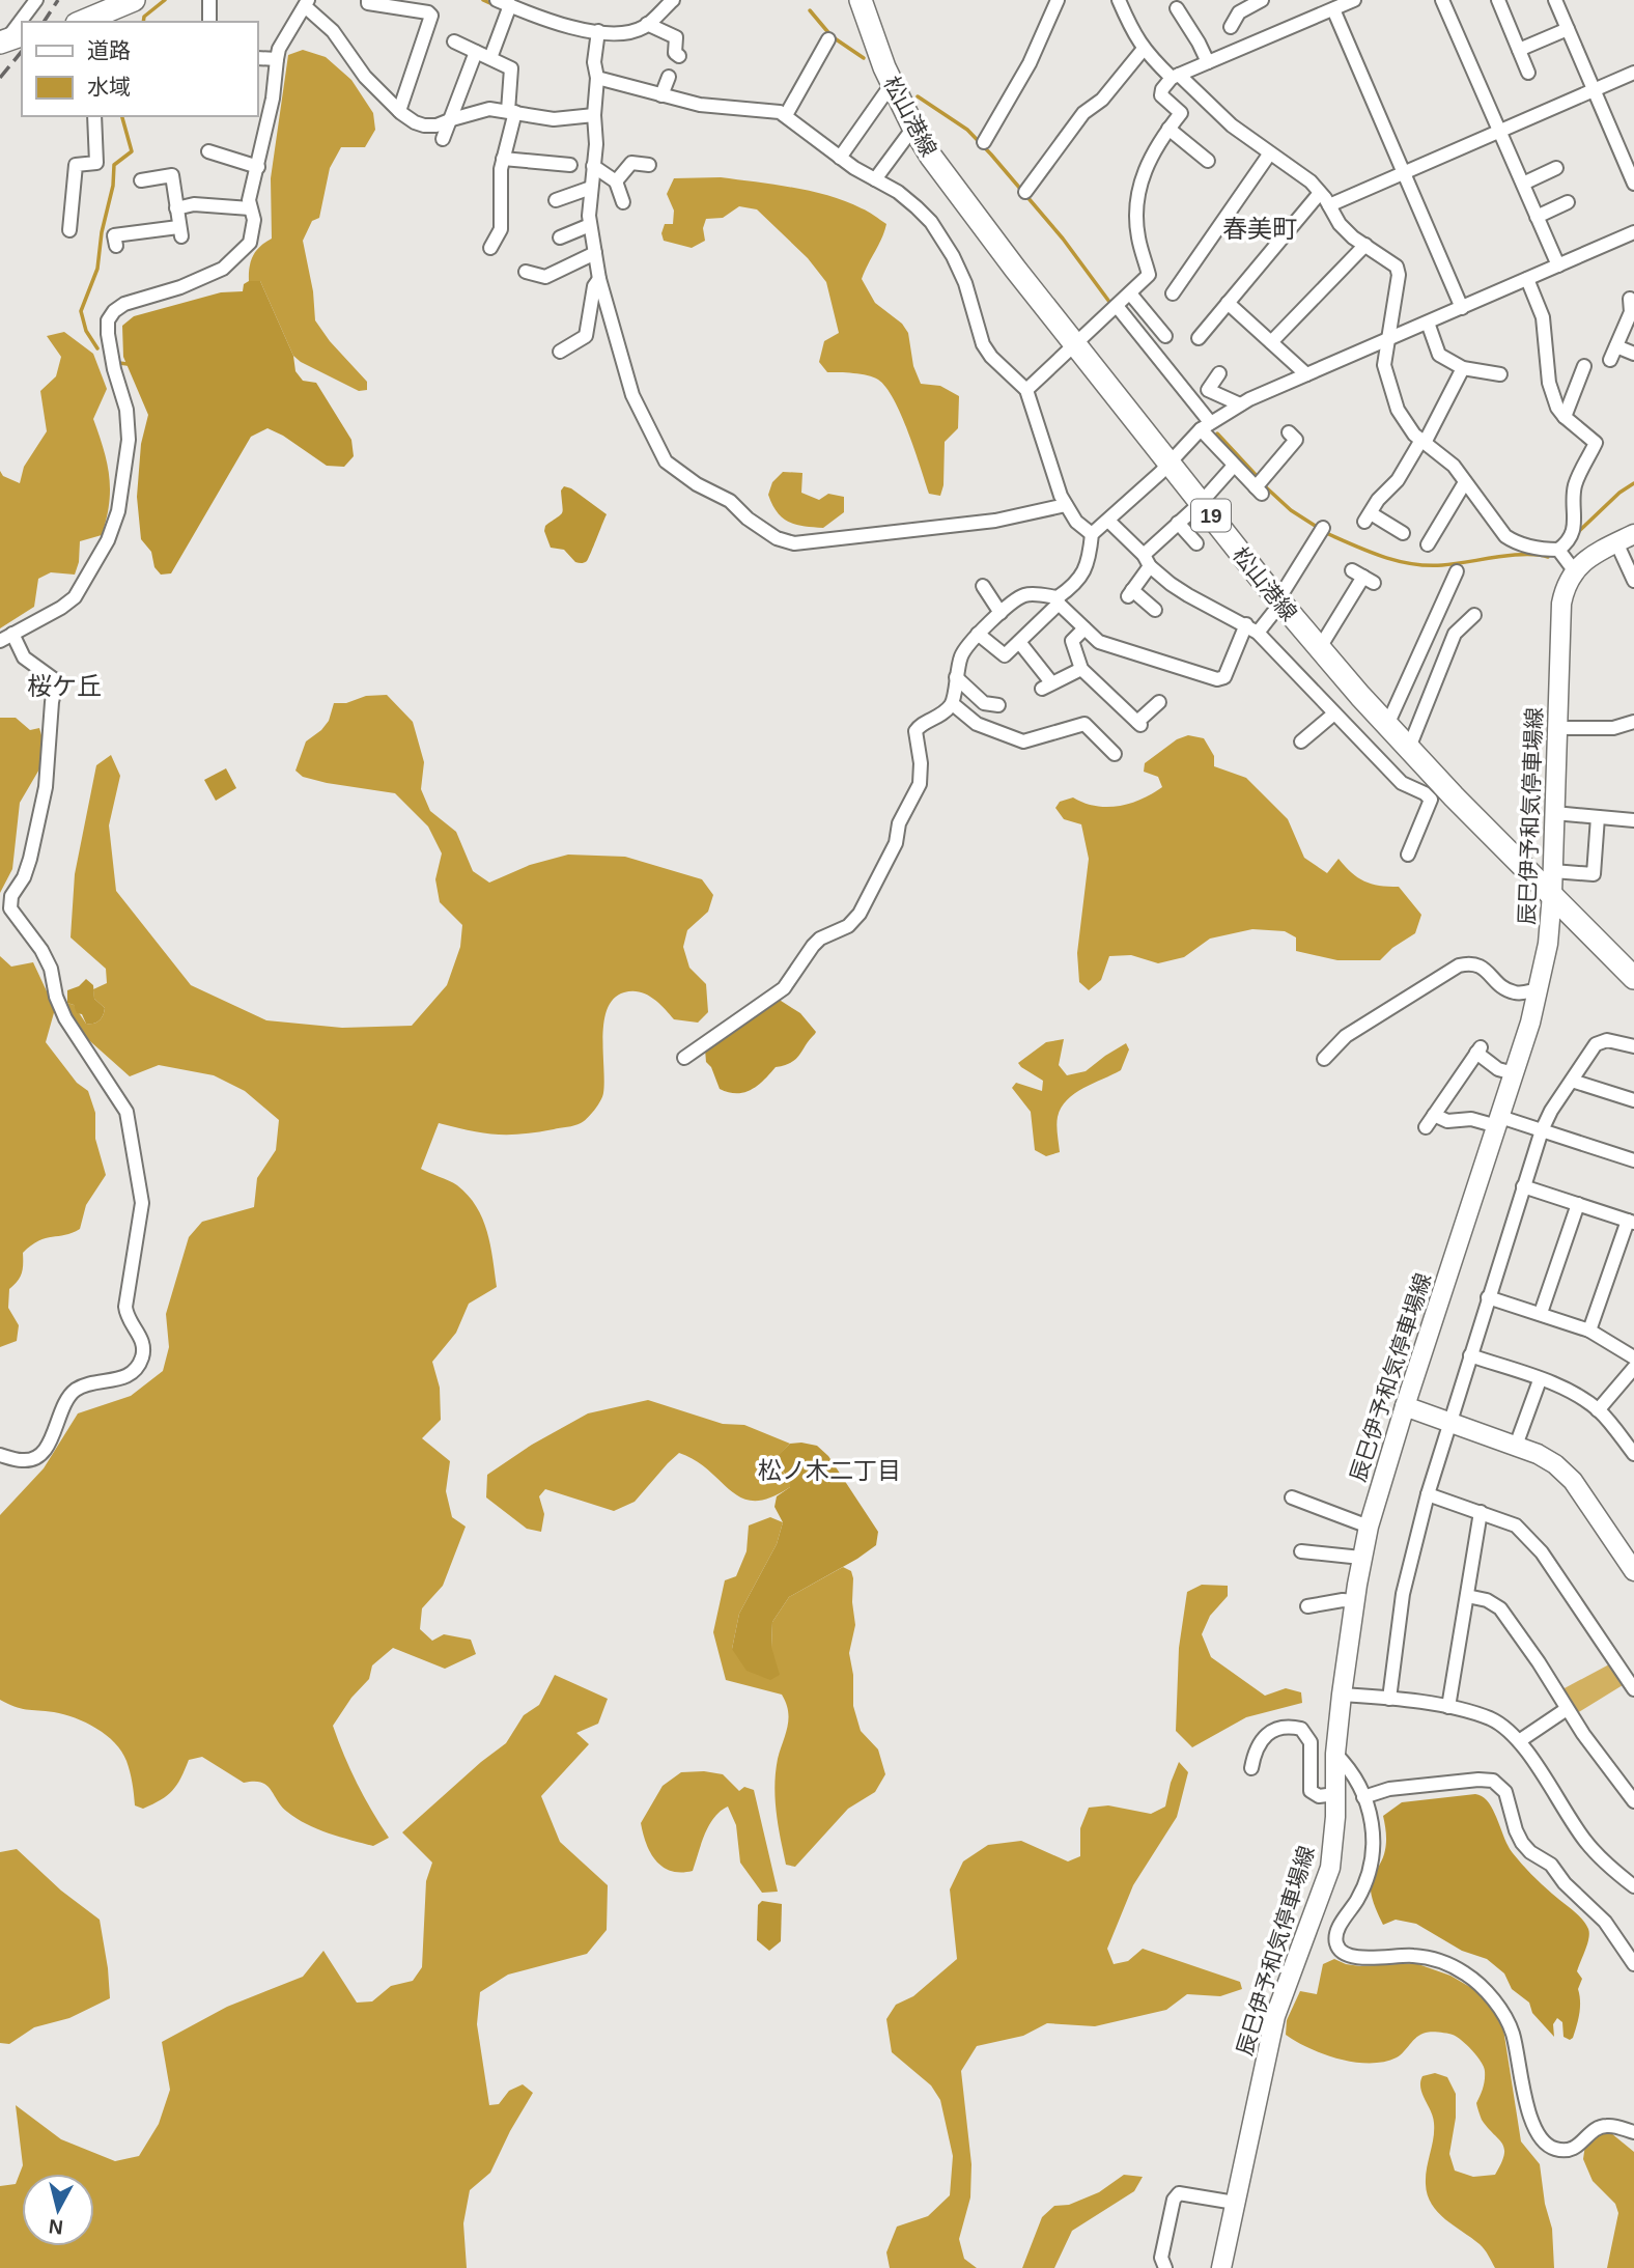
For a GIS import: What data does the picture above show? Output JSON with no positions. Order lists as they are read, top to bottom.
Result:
{
  "streets": {
    "main road": ["松山港線", "19", "辰巳伊予和気停車場線"]
  },
  "crossings": [
    ["松山港線", "辰巳伊予和気停車場線"]
  ],
  "districts": ["春美町", "桜ケ丘", "松ノ木二丁目"],
  "legend": ["道路", "水域"],
  "north": "bottom"
}
